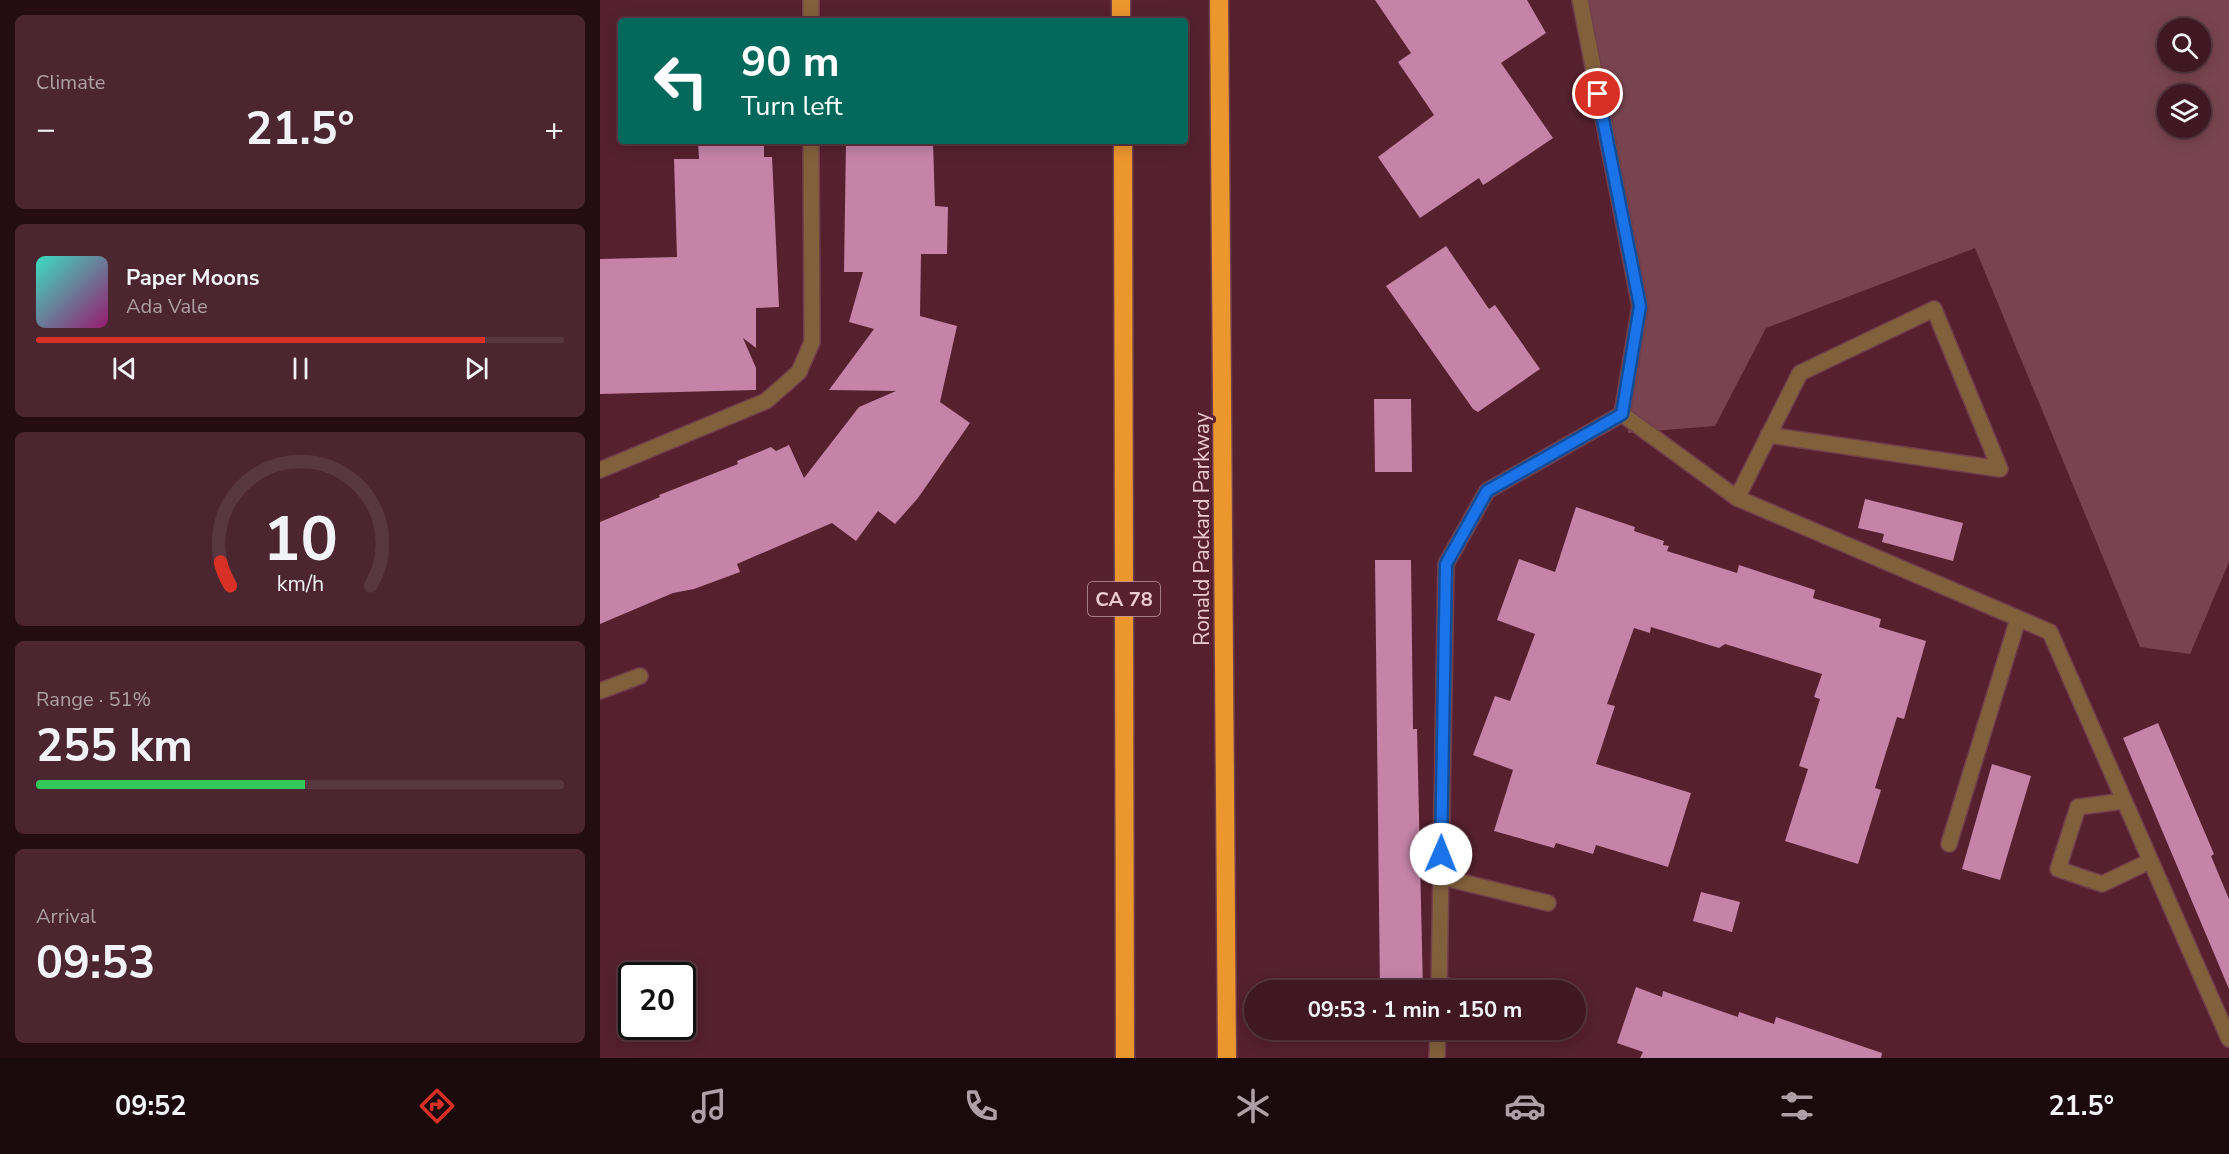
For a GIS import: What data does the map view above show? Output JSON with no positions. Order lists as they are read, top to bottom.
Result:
{
  "streets": {
    "highway": ["Ronald Packard Parkway", "CA 78"]
  },
  "page": {
    "tile": [
      "Climate",
      ["Range · 51%", "255 km"],
      ["Arrival", "09:53"]
    ],
    "turn": ["90 m", "Turn left"],
    "heat": ["−", "21.5°", "+"],
    "song": ["Paper Moons", "Ada Vale"],
    "limit": "20",
    "trip": "09:53 · 1 min · 150 m",
    "tabs": ["09:52", "21.5°"],
    "gauge": ["10", "km/h"]
  }
}
